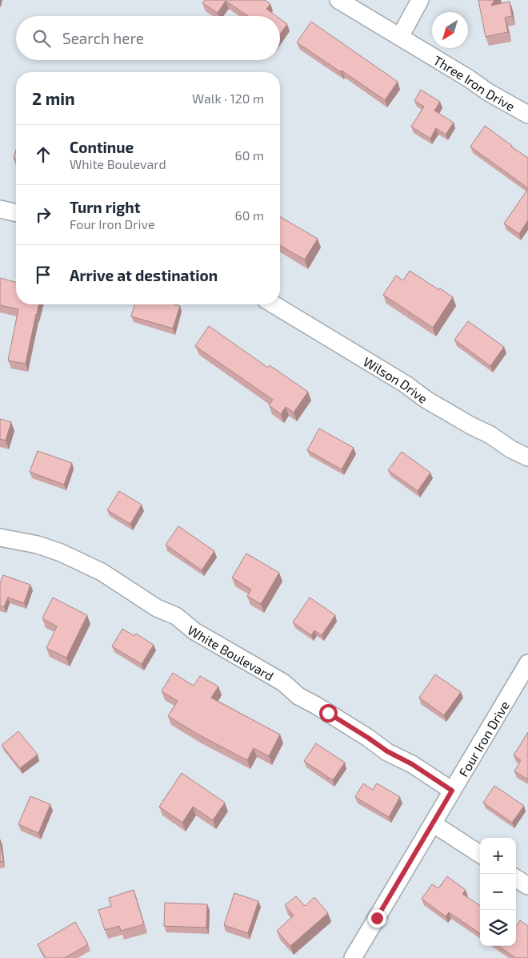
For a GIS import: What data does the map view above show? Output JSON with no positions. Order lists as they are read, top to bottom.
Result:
{
  "streets": {
    "street": [
      "Three Iron Drive",
      "Wilson Drive",
      "White Boulevard",
      "Four Iron Drive"
    ]
  },
  "crossings": [
    ["White Boulevard", "Four Iron Drive"]
  ],
  "north": "bottom left",
  "page": {
    "search": "Search here",
    "heading": ["2 min", "Walk · 120 m"],
    "list": [
      ["Continue", "White Boulevard", "60 m"],
      ["Turn right", "Four Iron Drive", "60 m"],
      "Arrive at destination"
    ],
    "map_buttons": ["+", "−"]
  }
}
